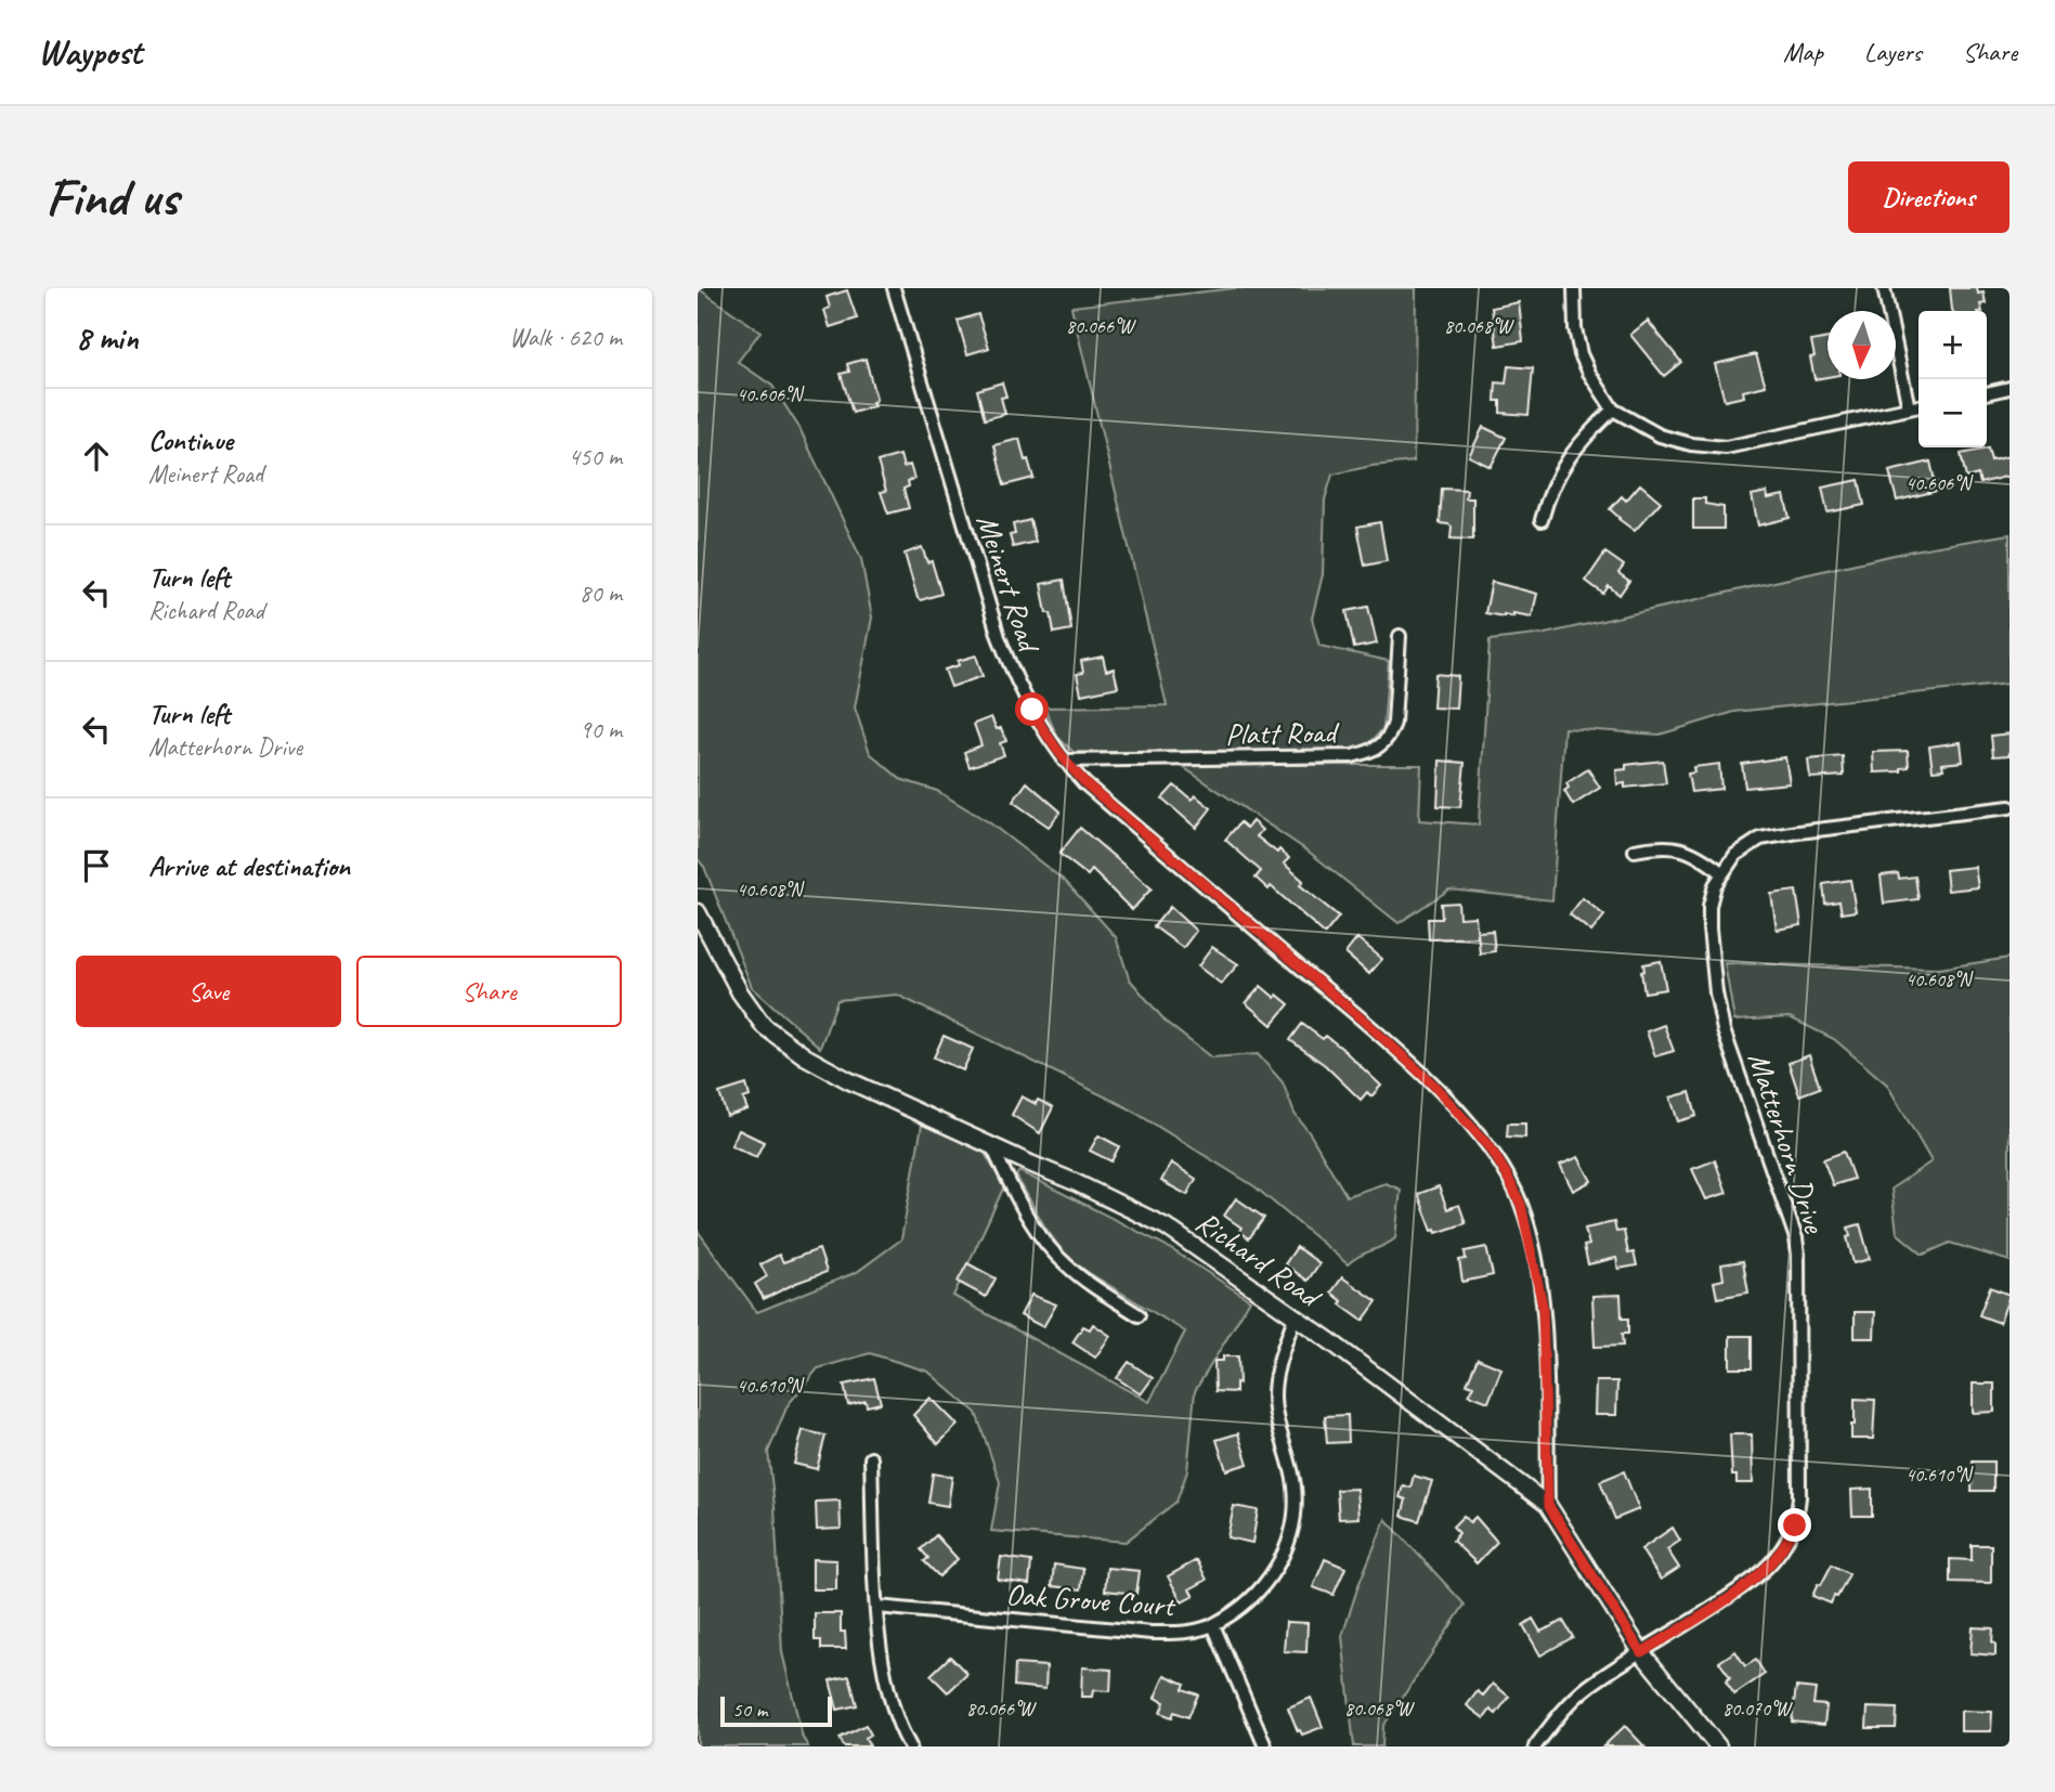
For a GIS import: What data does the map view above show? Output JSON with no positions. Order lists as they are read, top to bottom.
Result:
{
  "streets": {
    "street": [
      "Meinert Road",
      "Platt Road",
      "Matterhorn Drive",
      "Richard Road",
      "Oak Grove Court"
    ]
  },
  "crossings": [
    ["Meinert Road", "Platt Road"],
    ["Meinert Road", "Richard Road"],
    ["Matterhorn Drive", "Richard Road"]
  ],
  "scale_bar": "50 m",
  "north": "bottom",
  "page": {
    "header": "Waypost",
    "nav": ["Map", "Layers", "Share"],
    "buttons": [
      "Directions",
      ["Save", "Share"]
    ],
    "title": "Find us",
    "heading": ["8 min", "Walk · 620 m"],
    "map_buttons": ["+", "−"],
    "list": [
      ["Continue", "Meinert Road", "450 m"],
      ["Turn left", "Richard Road", "80 m"],
      ["Turn left", "Matterhorn Drive", "90 m"],
      "Arrive at destination"
    ],
    "scale": "50 m"
  },
  "coordinates": [
    "80.066°W",
    "80.068°W",
    "40.606°N",
    "40.608°N",
    "40.610°N",
    "80.070°W"
  ]
}
